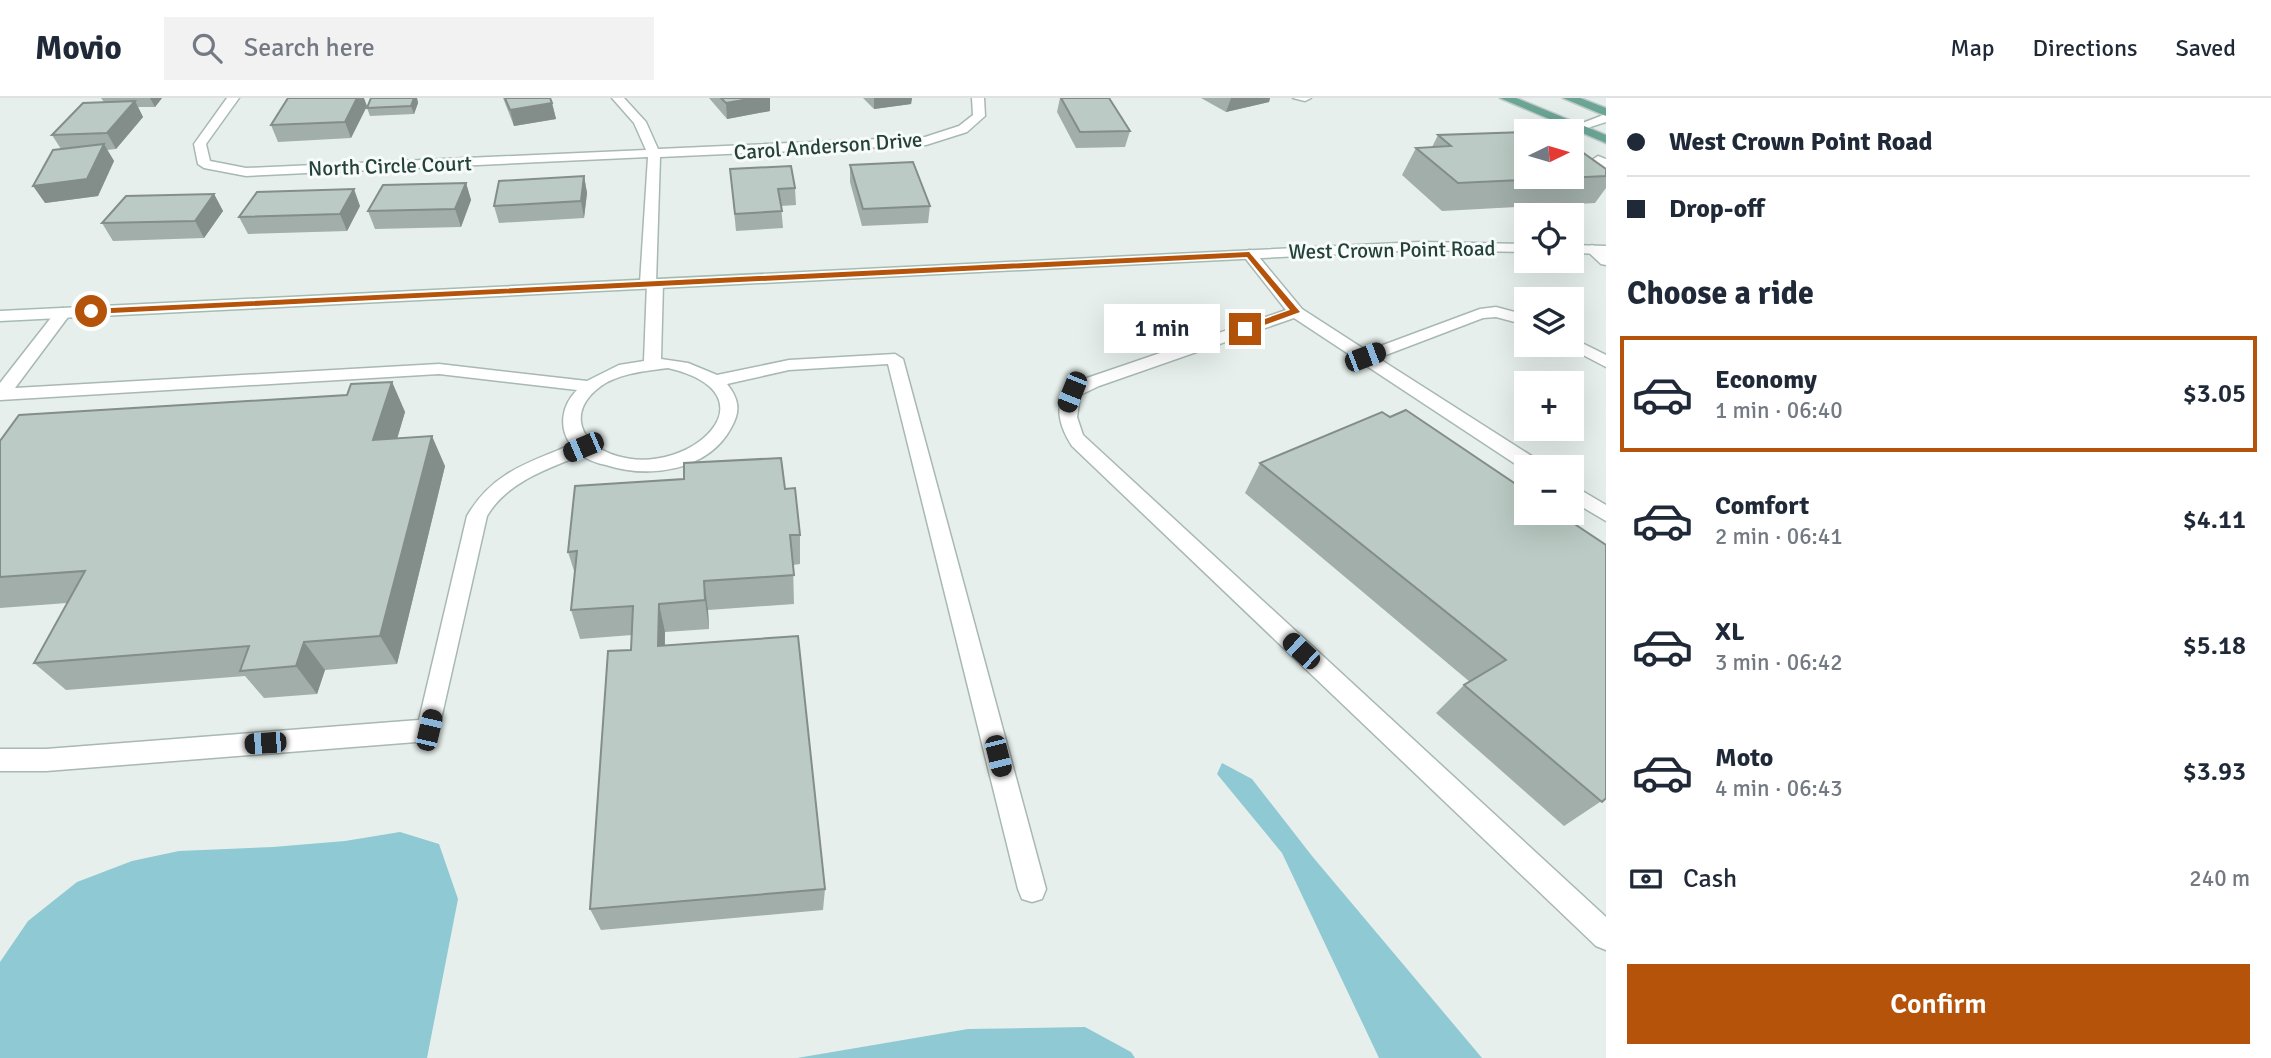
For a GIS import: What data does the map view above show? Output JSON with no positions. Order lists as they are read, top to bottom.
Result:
{
  "streets": {
    "street": ["Carol Anderson Drive", "North Circle Court", "West Crown Point Road"]
  },
  "crossings": [
    ["Carol Anderson Drive", "North Circle Court"]
  ],
  "north": "right",
  "page": {
    "header": "Movio",
    "search": "Search here",
    "nav": ["Map", "Directions", "Saved"],
    "banner": ["West Crown Point Road", "Drop-off"],
    "map_buttons": ["+", "−"],
    "heading": "Choose a ride",
    "bubble": "1 min",
    "list": [
      {
        "name": "Economy",
        "note": "1 min · 06:40",
        "value": "$3.05"
      },
      {
        "name": "Comfort",
        "note": "2 min · 06:41",
        "value": "$4.11"
      },
      {
        "name": "XL",
        "note": "3 min · 06:42",
        "value": "$5.18"
      },
      {
        "name": "Moto",
        "note": "4 min · 06:43",
        "value": "$3.93"
      }
    ],
    "pay": ["Cash", "240 m"],
    "buttons": "Confirm"
  }
}
